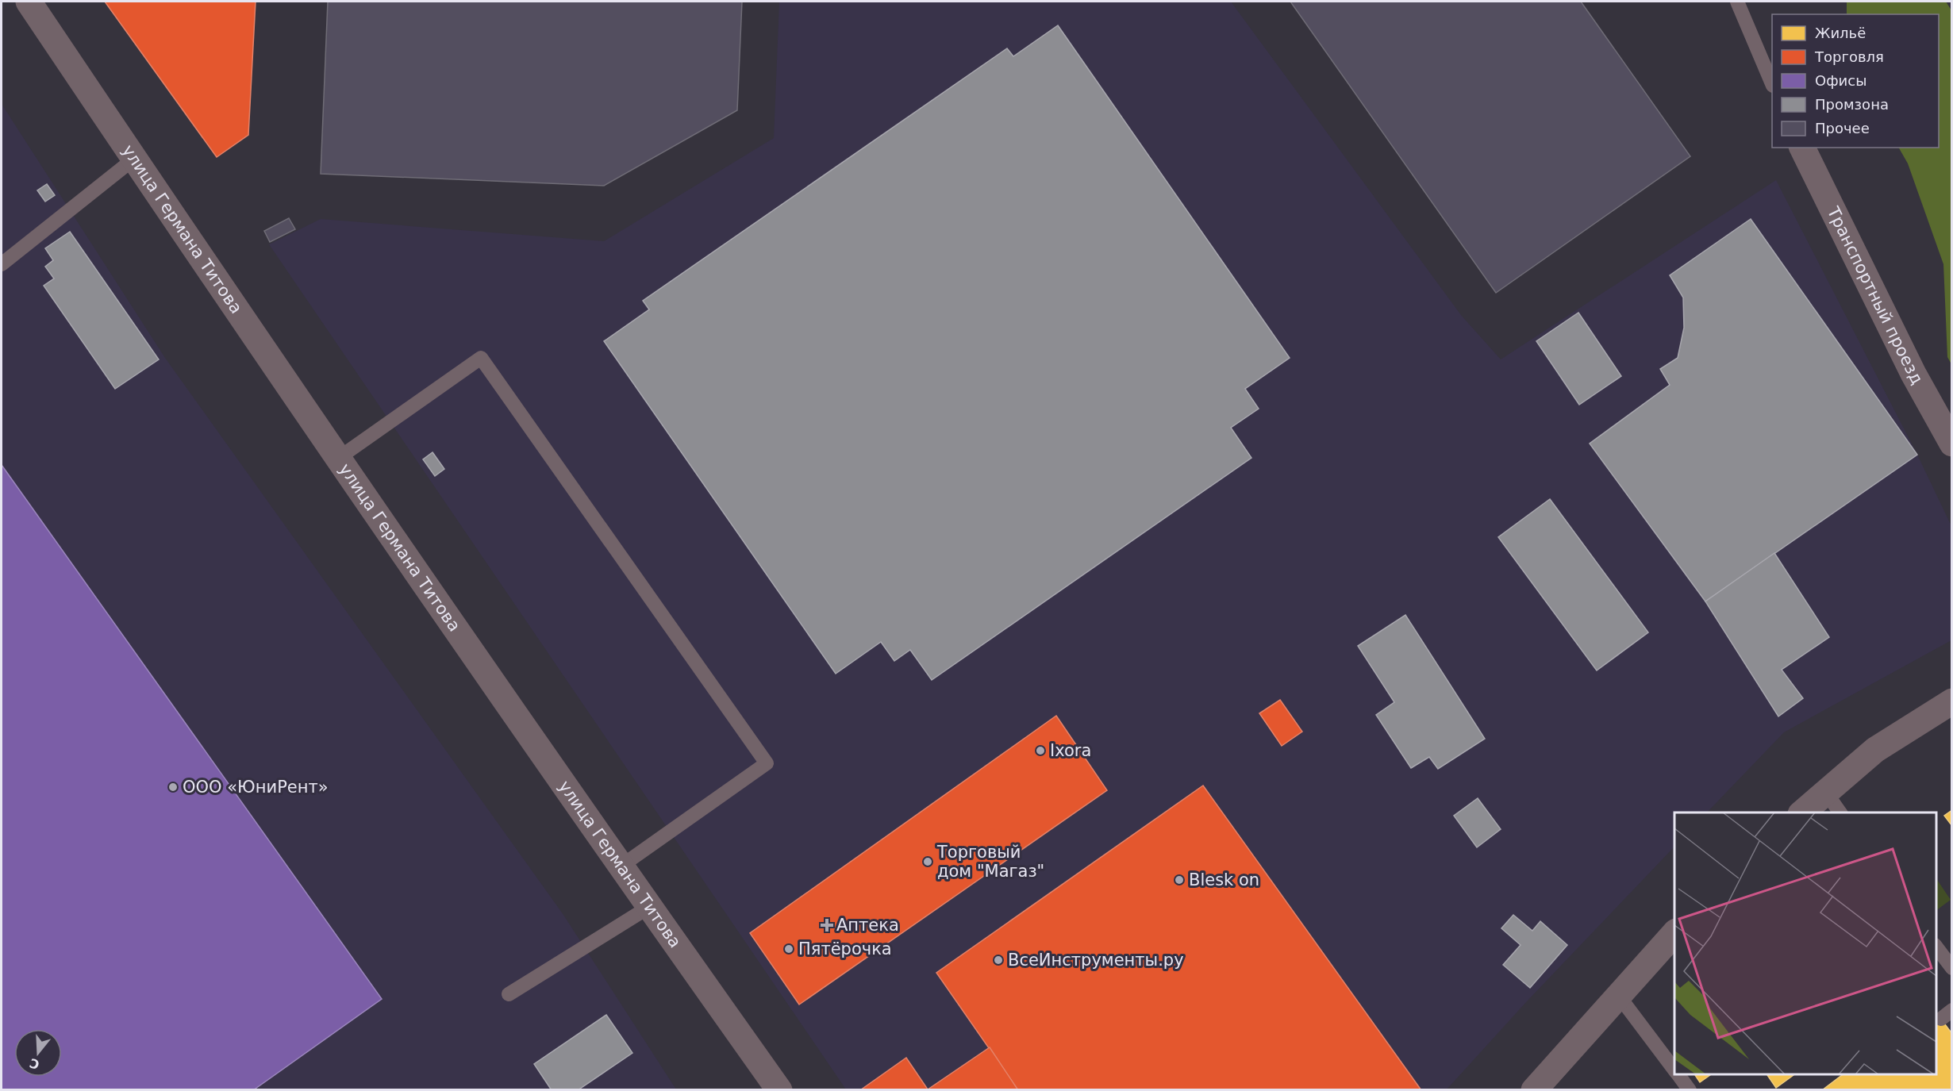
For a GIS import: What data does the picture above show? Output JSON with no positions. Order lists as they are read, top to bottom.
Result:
{
  "streets": {
    "street": ["улица Германа Титова", "Транспортный проезд"]
  },
  "places": {
    "other": [
      "Ixora",
      "ООО «ЮниРент»",
      "Торговый дом \"Магаз\"",
      "Blesk on",
      "Пятёрочка",
      "ВсеИнструменты.ру"
    ],
    "health": ["Аптека"]
  },
  "legend": [
    "Жильё",
    "Торговля",
    "Офисы",
    "Промзона",
    "Прочее"
  ],
  "north": "bottom"
}
